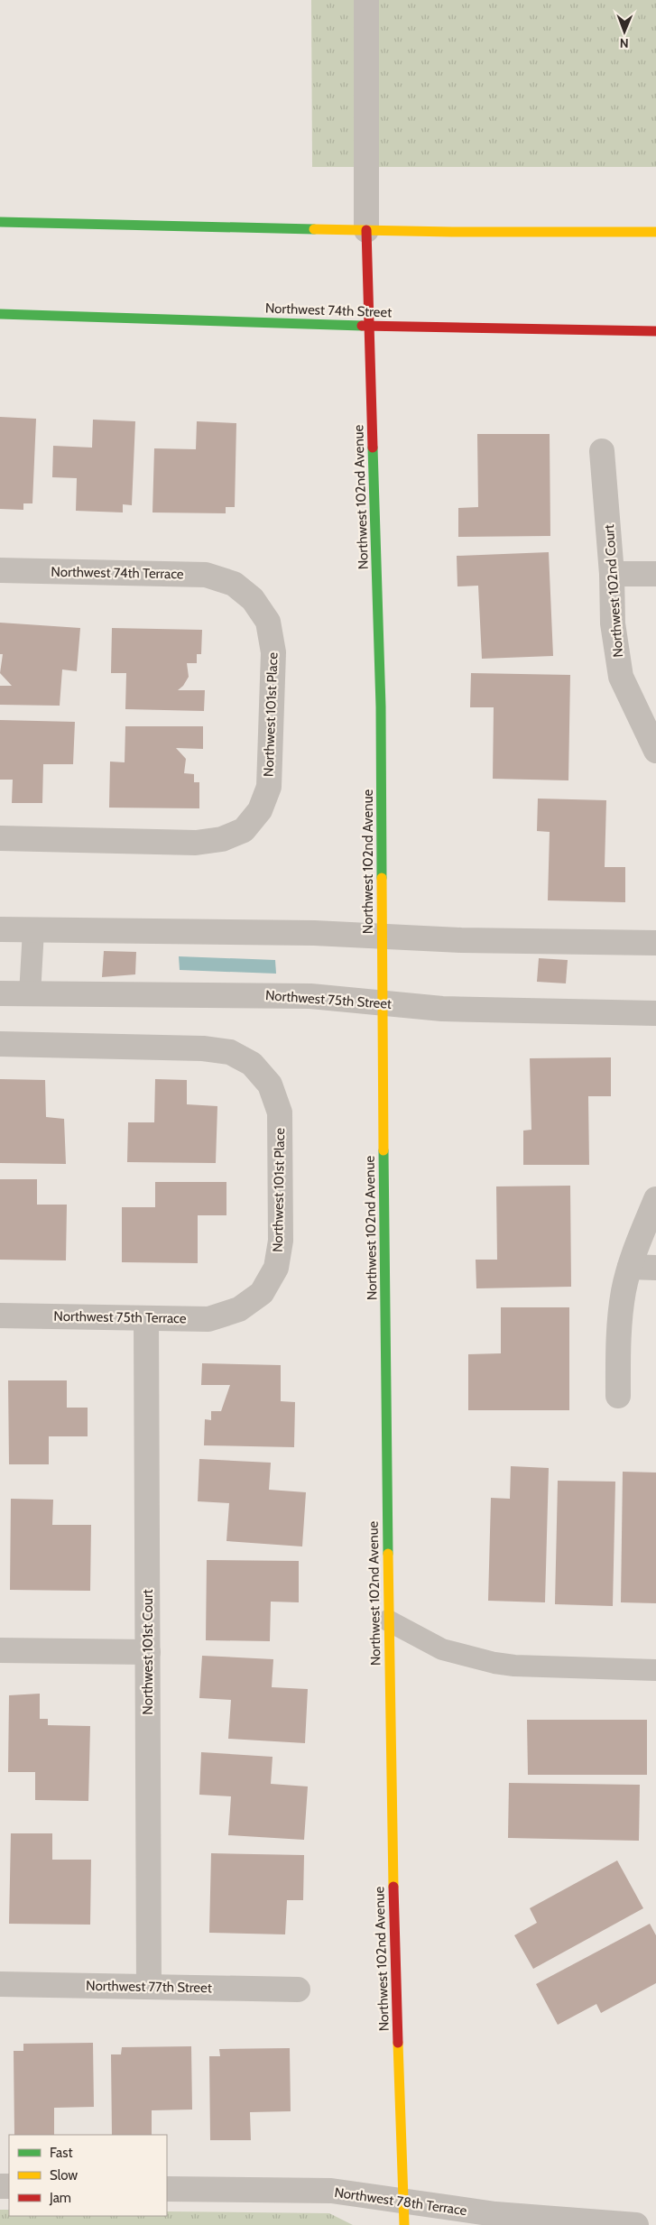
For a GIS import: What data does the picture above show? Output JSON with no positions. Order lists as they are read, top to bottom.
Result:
{
  "streets": {
    "street": [
      "Northwest 74th Street",
      "Northwest 102nd Avenue",
      "Northwest 74th Terrace",
      "Northwest 102nd Court",
      "Northwest 101st Place",
      "Northwest 75th Street",
      "Northwest 75th Terrace",
      "Northwest 101st Court",
      "Northwest 77th Street",
      "Northwest 78th Terrace"
    ]
  },
  "crossings": [
    ["Northwest 74th Street", "Northwest 102nd Avenue"],
    ["Northwest 102nd Avenue", "Northwest 75th Street"],
    ["Northwest 102nd Avenue", "Northwest 78th Terrace"],
    ["Northwest 74th Terrace", "Northwest 101st Place"],
    ["Northwest 101st Place", "Northwest 75th Terrace"],
    ["Northwest 75th Terrace", "Northwest 101st Court"],
    ["Northwest 101st Court", "Northwest 77th Street"]
  ],
  "legend": ["Fast", "Slow", "Jam"],
  "north": "bottom"
}
